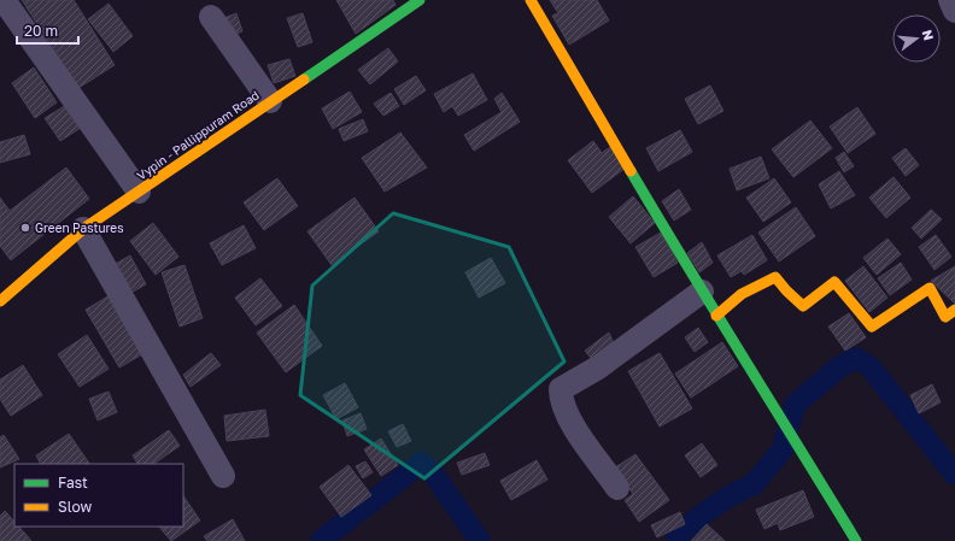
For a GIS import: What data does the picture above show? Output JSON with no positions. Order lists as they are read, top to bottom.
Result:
{
  "streets": {
    "street": ["Vypin - Pallippuram Road"]
  },
  "places": ["Green Pastures"],
  "legend": ["Fast", "Slow"],
  "scale_bar": "20 m",
  "north": "right"
}
